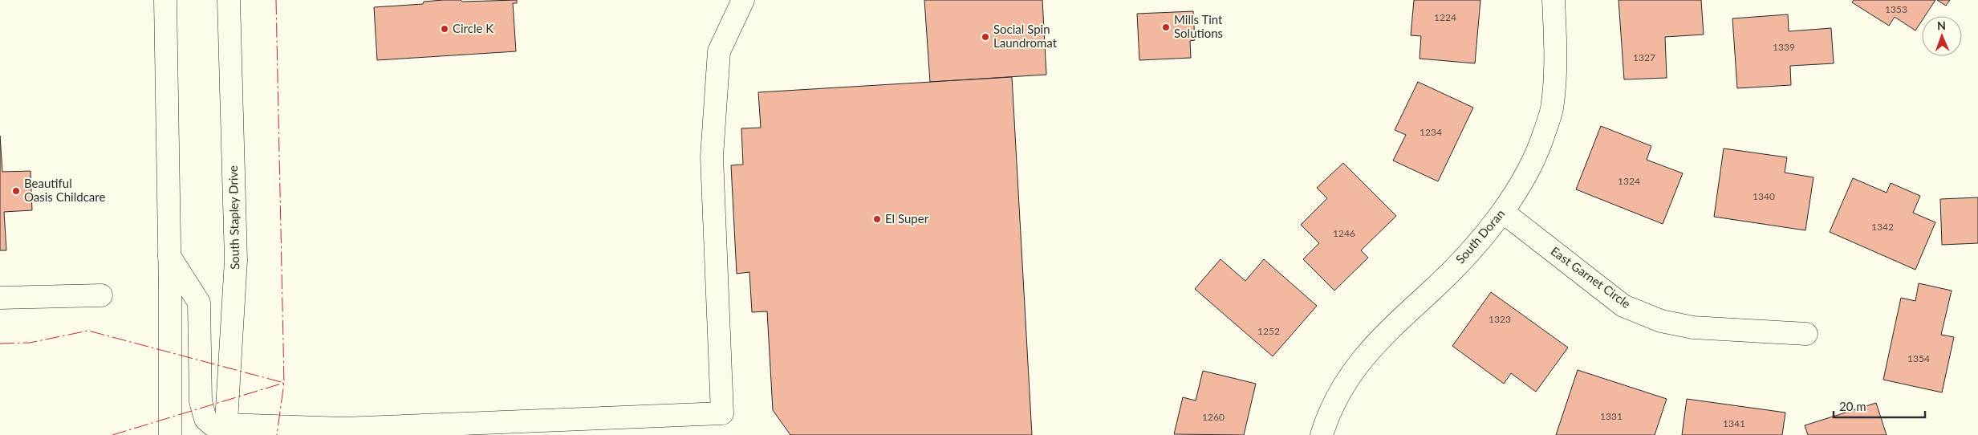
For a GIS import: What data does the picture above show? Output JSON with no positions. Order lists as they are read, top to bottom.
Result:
{
  "streets": {
    "main road": ["South Stapley Drive", "South Doran", "East Garnet Circle"]
  },
  "crossings": [
    ["South Doran", "East Garnet Circle"]
  ],
  "places": [
    "Mills Tint Solutions",
    "Circle K",
    "Social Spin Laundromat",
    "Beautiful Oasis Childcare",
    "El Super"
  ],
  "house_numbers": [
    "1353",
    "1224",
    "1339",
    "1327",
    "1234",
    "1324",
    "1340",
    "1342",
    "1246",
    "1323",
    "1252",
    "1354",
    "1331",
    "1260",
    "1341"
  ],
  "scale_bar": "20 m",
  "north": "top"
}
